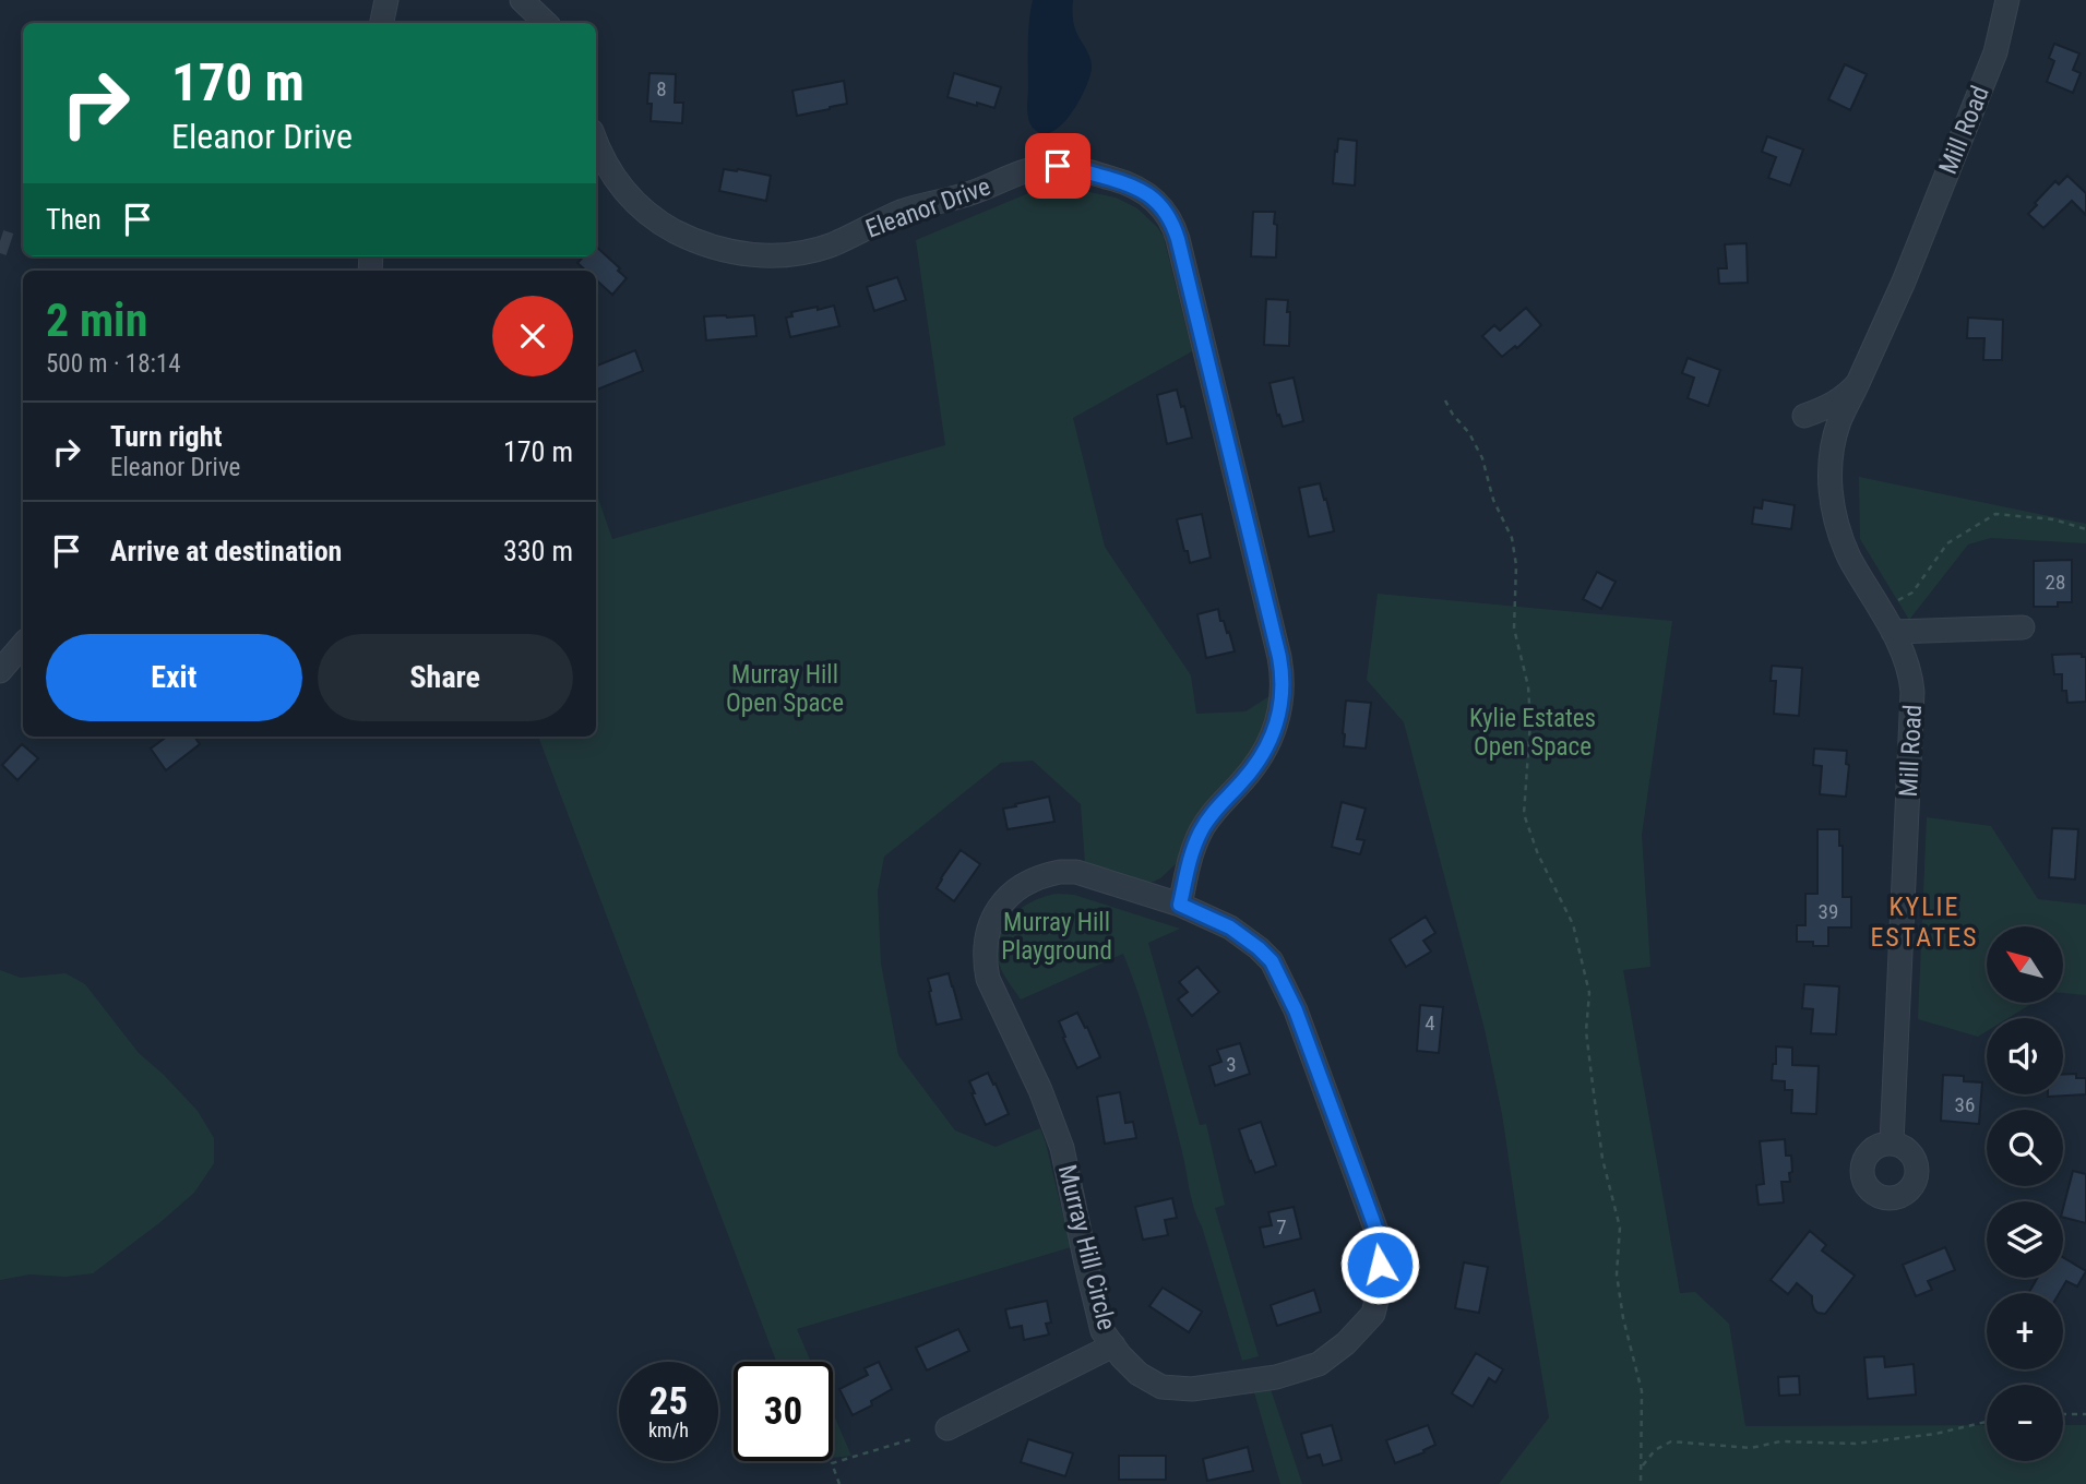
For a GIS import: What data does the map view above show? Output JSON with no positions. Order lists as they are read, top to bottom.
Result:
{
  "streets": {
    "street": ["Mill Road", "Eleanor Drive", "Murray Hill Circle"]
  },
  "crossings": [
    ["Eleanor Drive", "Murray Hill Circle"]
  ],
  "districts": ["KYLIE ESTATES"],
  "parks": ["Murray Hill Open Space", "Kylie Estates Open Space", "Murray Hill Playground"],
  "house_numbers": [
    "8",
    "28",
    "39",
    "4",
    "3",
    "36",
    "7"
  ],
  "north": "top left",
  "page": {
    "turn": ["170 m", "Eleanor Drive"],
    "then": "Then",
    "heading": ["2 min", "500 m · 18:14"],
    "list": [
      {
        "name": "Turn right",
        "note": "Eleanor Drive",
        "value": "170 m"
      },
      {
        "name": "Arrive at destination",
        "value": "330 m"
      }
    ],
    "buttons": ["Exit", "Share"],
    "map_buttons": ["+", "−"],
    "speed": "25 km/h",
    "limit": "30"
  }
}
